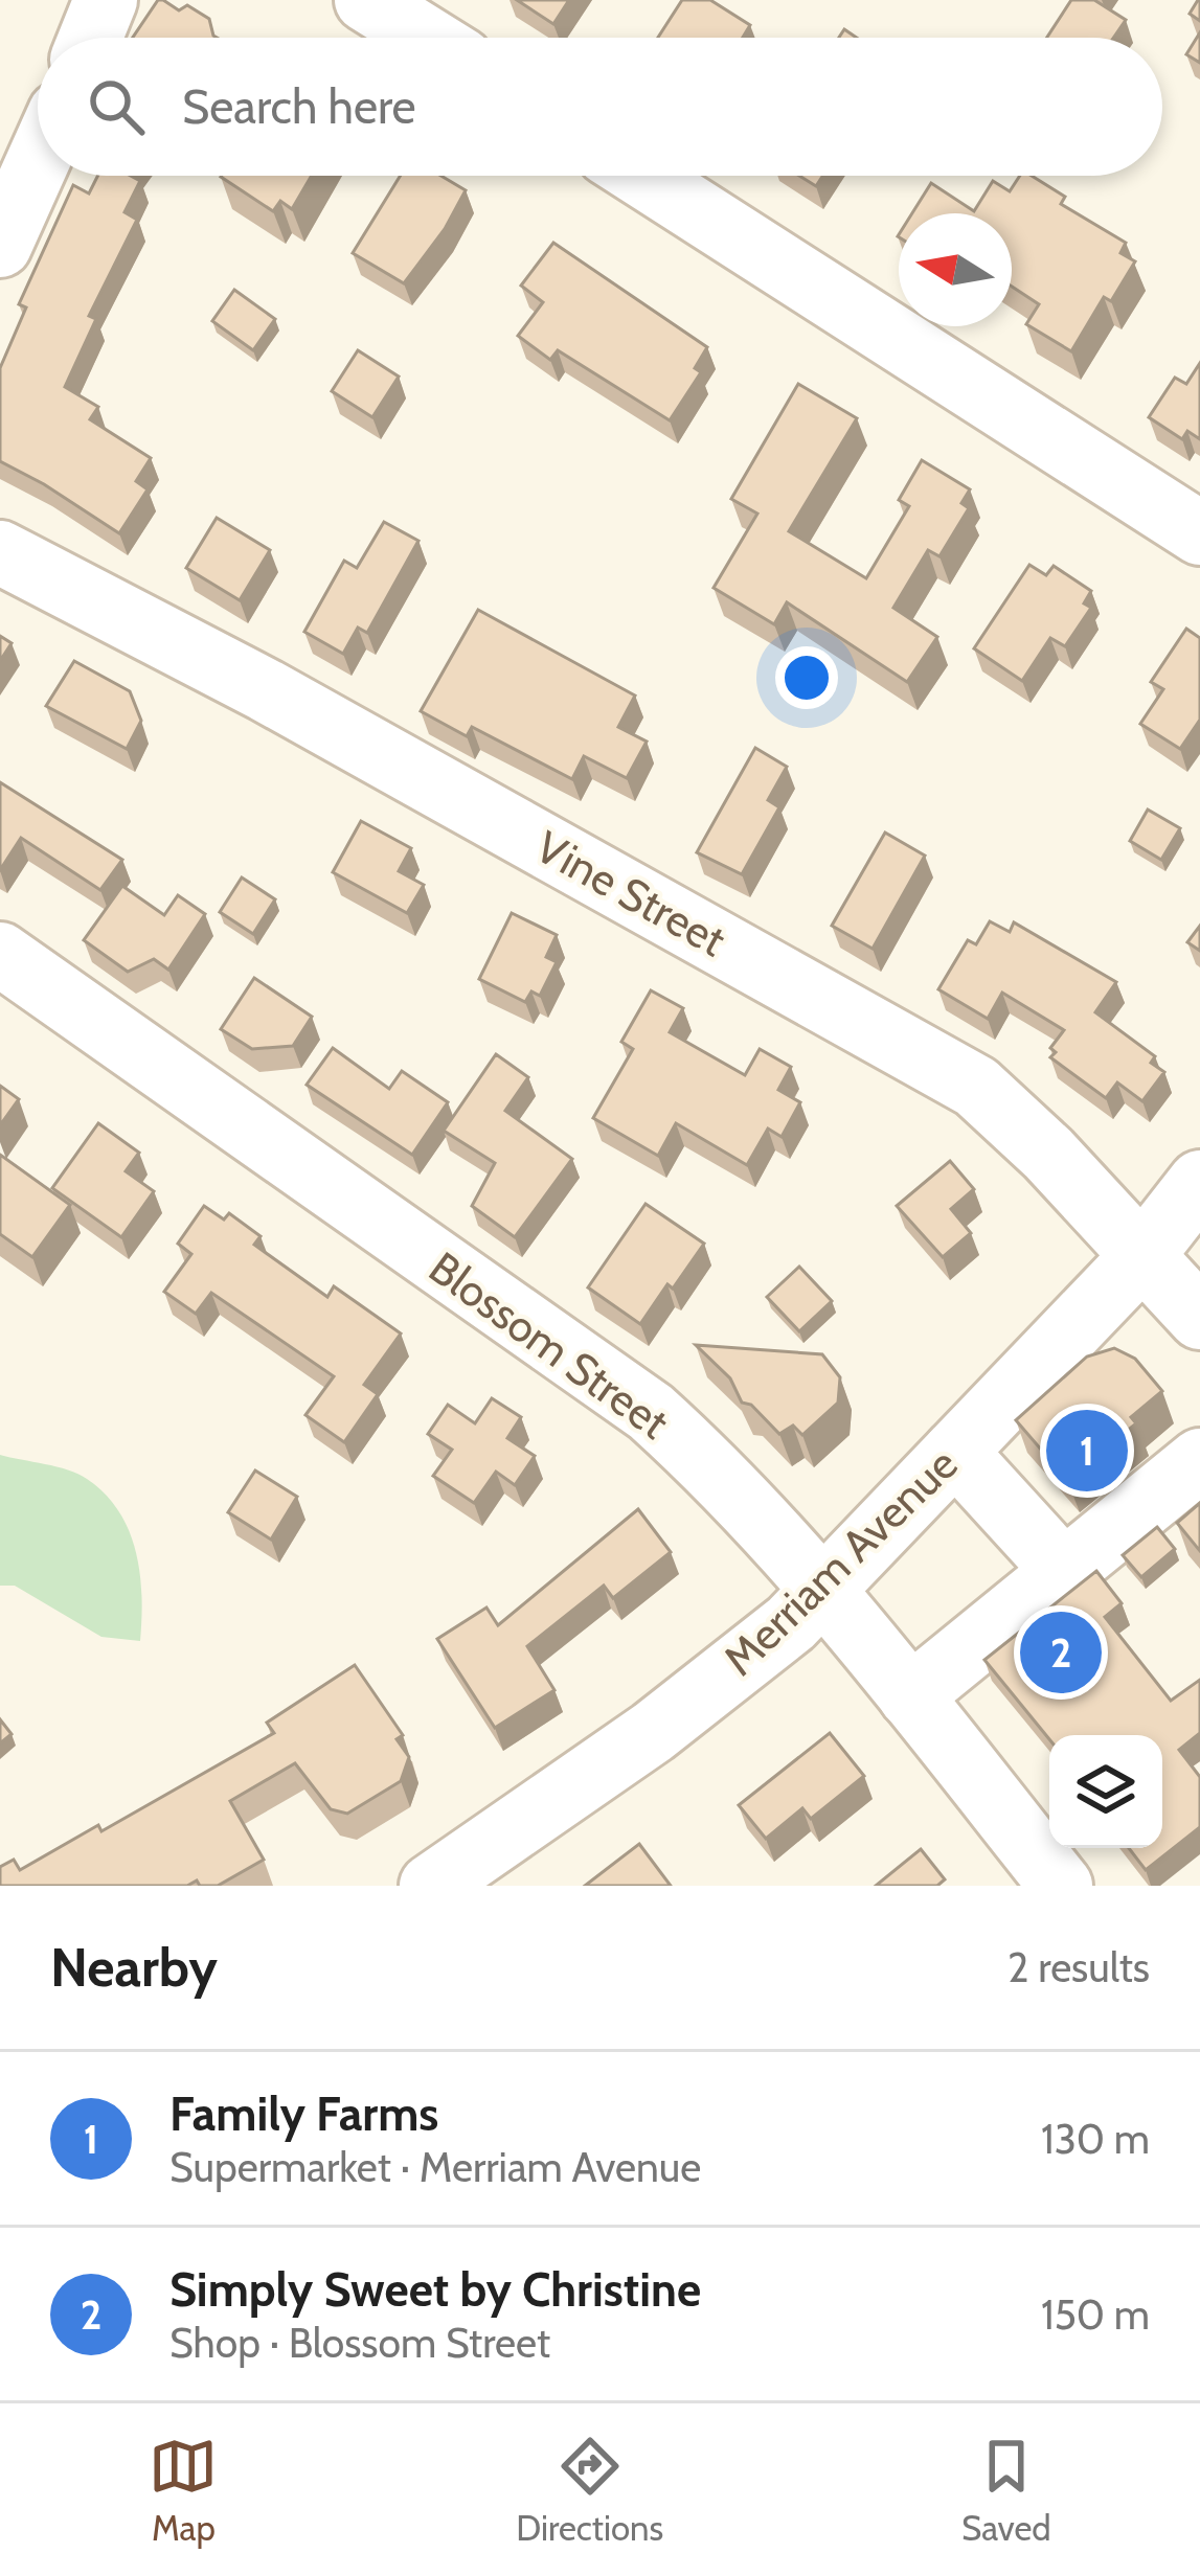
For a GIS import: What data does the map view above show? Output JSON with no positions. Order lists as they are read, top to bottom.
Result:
{
  "streets": {
    "street": ["Vine Street", "Blossom Street", "Merriam Avenue"]
  },
  "crossings": [
    ["Vine Street", "Merriam Avenue"],
    ["Blossom Street", "Merriam Avenue"]
  ],
  "north": "left",
  "page": {
    "search": "Search here",
    "pins": ["1", "2"],
    "heading": ["Nearby", "2 results"],
    "list": [
      {
        "mark": "1",
        "name": "Family Farms",
        "note": "Supermarket · Merriam Avenue",
        "value": "130 m"
      },
      {
        "mark": "2",
        "name": "Simply Sweet by Christine",
        "note": "Shop · Blossom Street",
        "value": "150 m"
      }
    ],
    "nav": ["Map", "Directions", "Saved"]
  }
}
